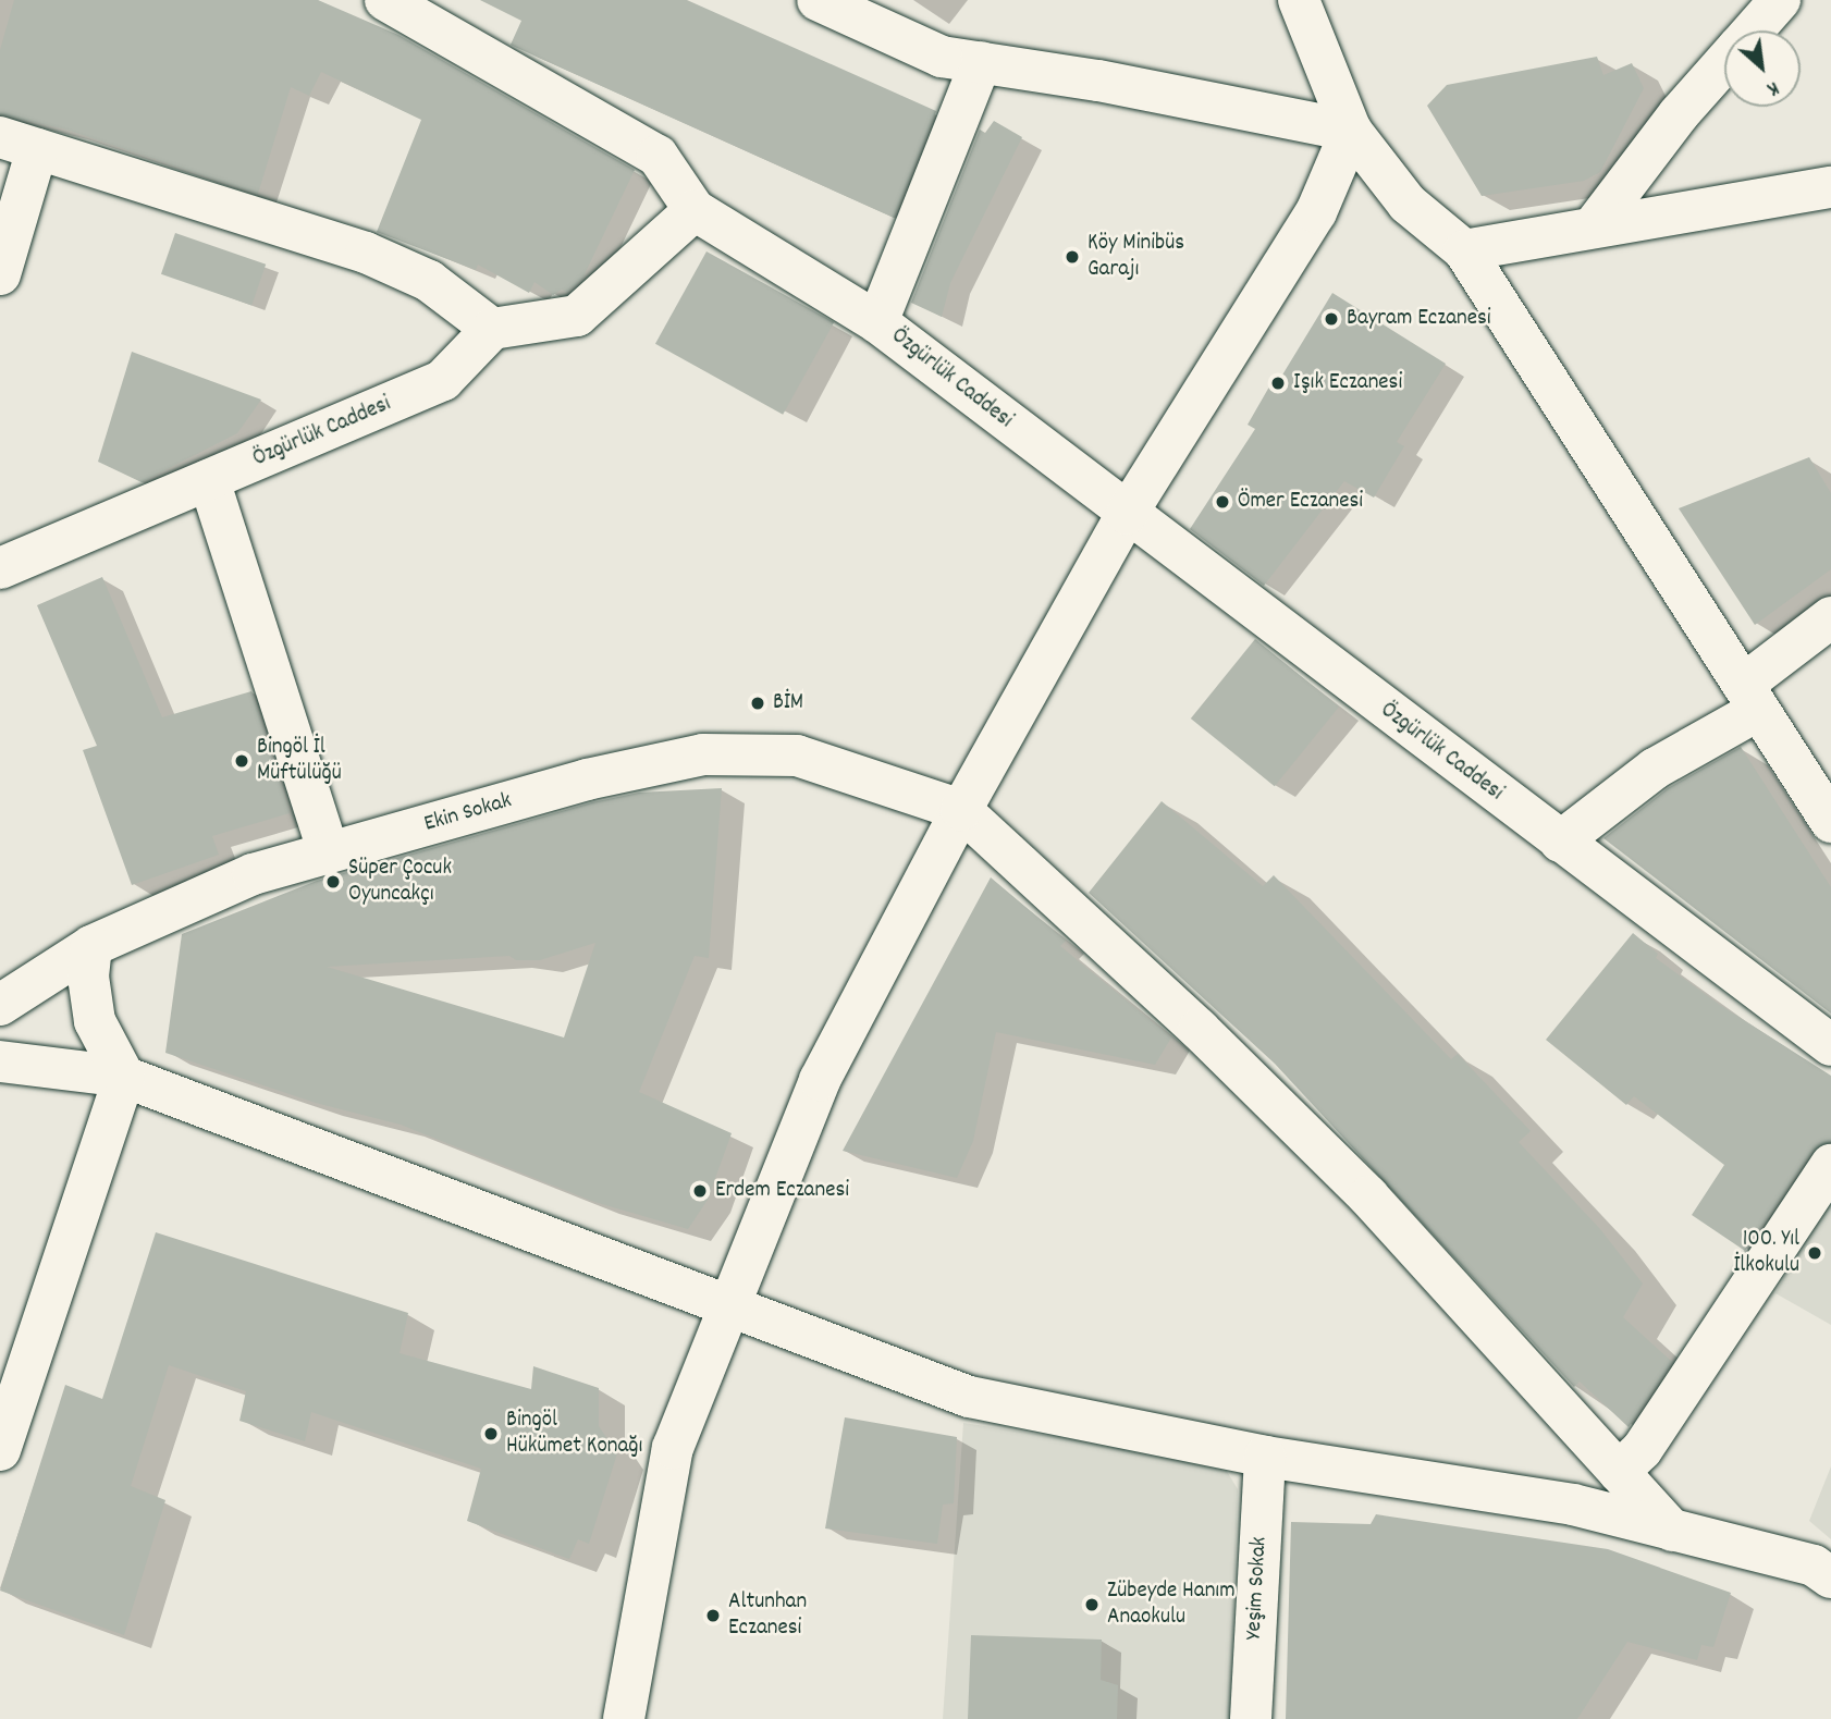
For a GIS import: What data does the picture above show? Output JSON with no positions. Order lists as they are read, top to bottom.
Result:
{
  "streets": {
    "street": ["Özgürlük Caddesi", "Ekin Sokak", "Yeşim Sokak"]
  },
  "places": [
    "Köy Minibüs Garajı",
    "Bayram Eczanesi",
    "Işık Eczanesi",
    "Ömer Eczanesi",
    "BİM",
    "Bingöl İl Müftülüğü",
    "Süper Çocuk Oyuncakçı",
    "Erdem Eczanesi",
    "100. Yıl İlkokulu",
    "Bingöl Hükümet Konağı",
    "Zübeyde Hanım Anaokulu",
    "Altunhan Eczanesi"
  ],
  "north": "bottom right"
}
